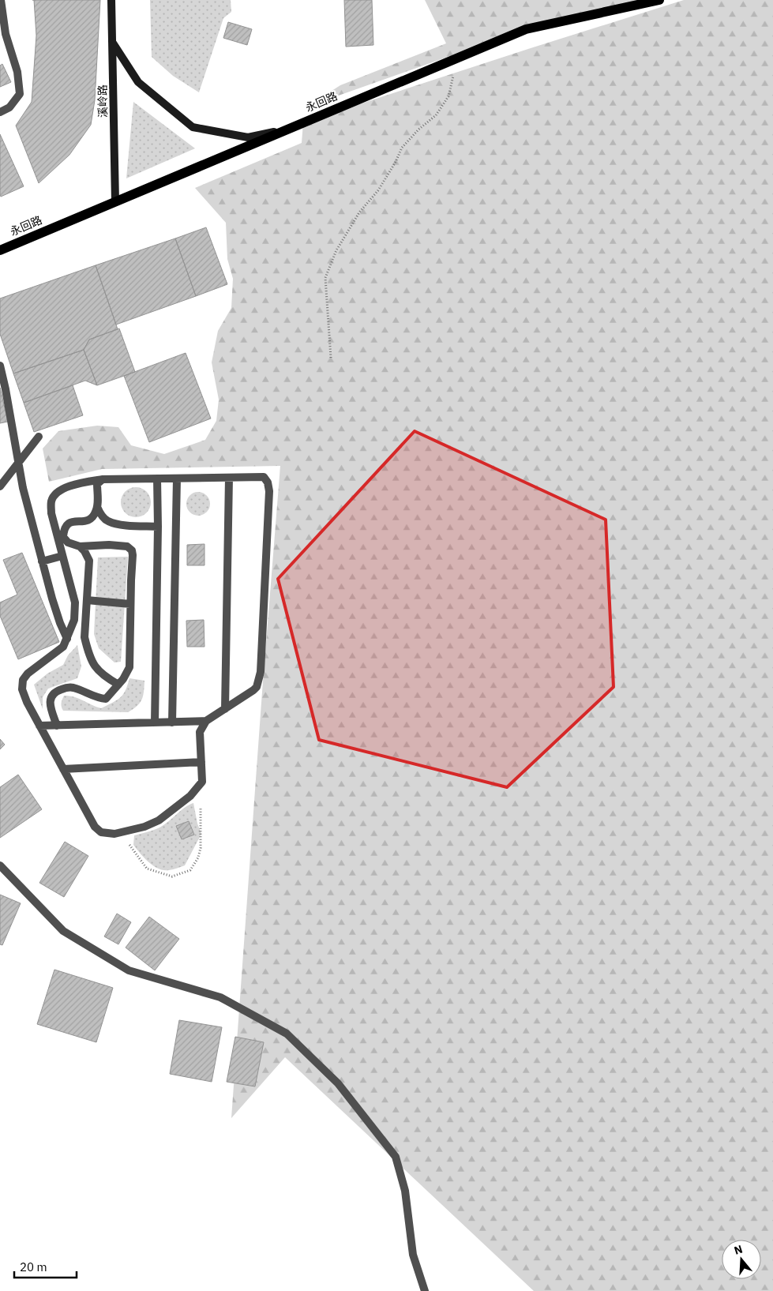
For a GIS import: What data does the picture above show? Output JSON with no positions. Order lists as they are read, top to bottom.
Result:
{
  "streets": {
    "main road": ["永回路"],
    "street": ["溪岭路"]
  },
  "crossings": [
    ["溪岭路", "永回路"]
  ],
  "scale_bar": "20 m",
  "north": "top"
}
